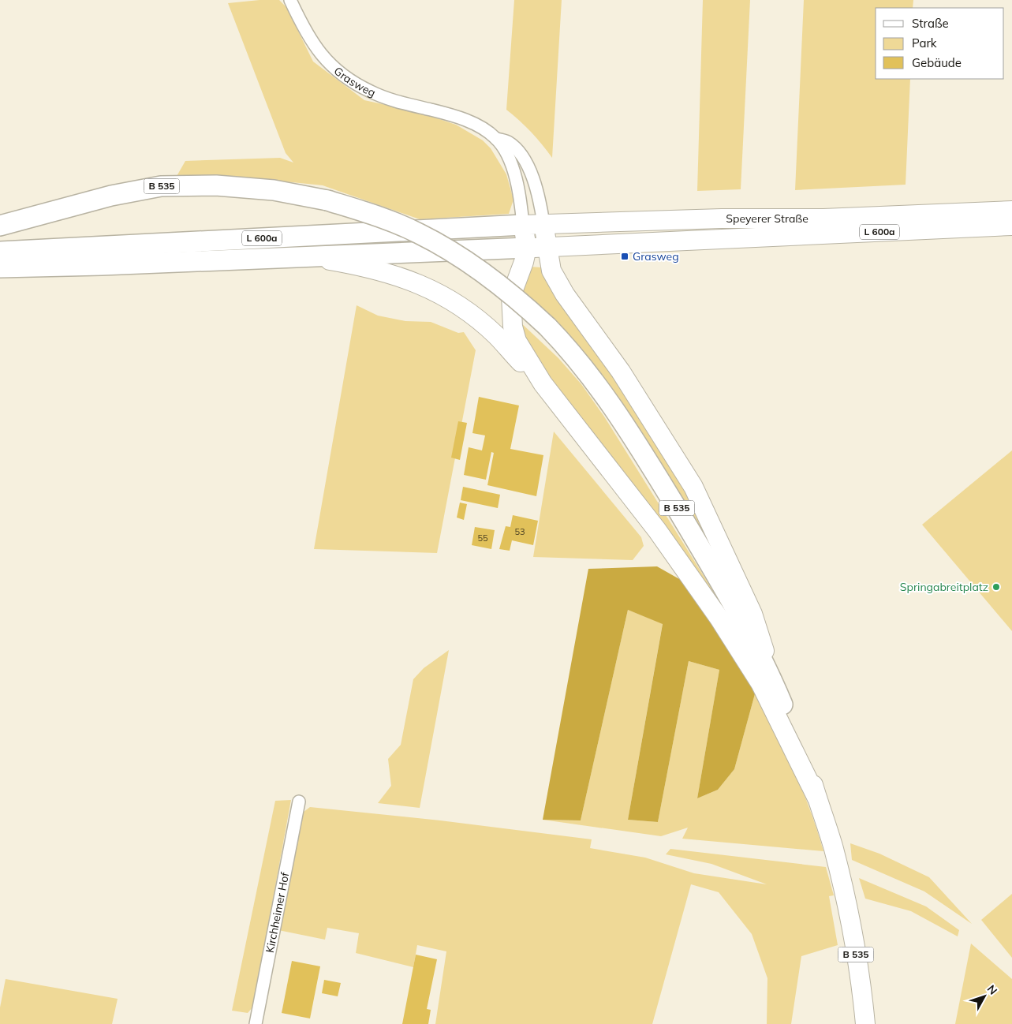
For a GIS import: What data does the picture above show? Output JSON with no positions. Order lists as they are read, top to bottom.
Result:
{
  "streets": {
    "highway": ["B 535", "L 600a"],
    "main road": ["Speyerer Straße"],
    "street": ["Grasweg", "Kirchheimer Hof"]
  },
  "crossings": [
    ["Grasweg", "Speyerer Straße"],
    ["Grasweg", "L 600a"],
    ["B 535", "L 600a"],
    ["Speyerer Straße", "L 600a"]
  ],
  "places": {
    "transit": ["Grasweg"],
    "other": ["Springabreitplatz"]
  },
  "house_numbers": ["53", "55"],
  "legend": ["Straße", "Park", "Gebäude"],
  "north": "top right"
}
